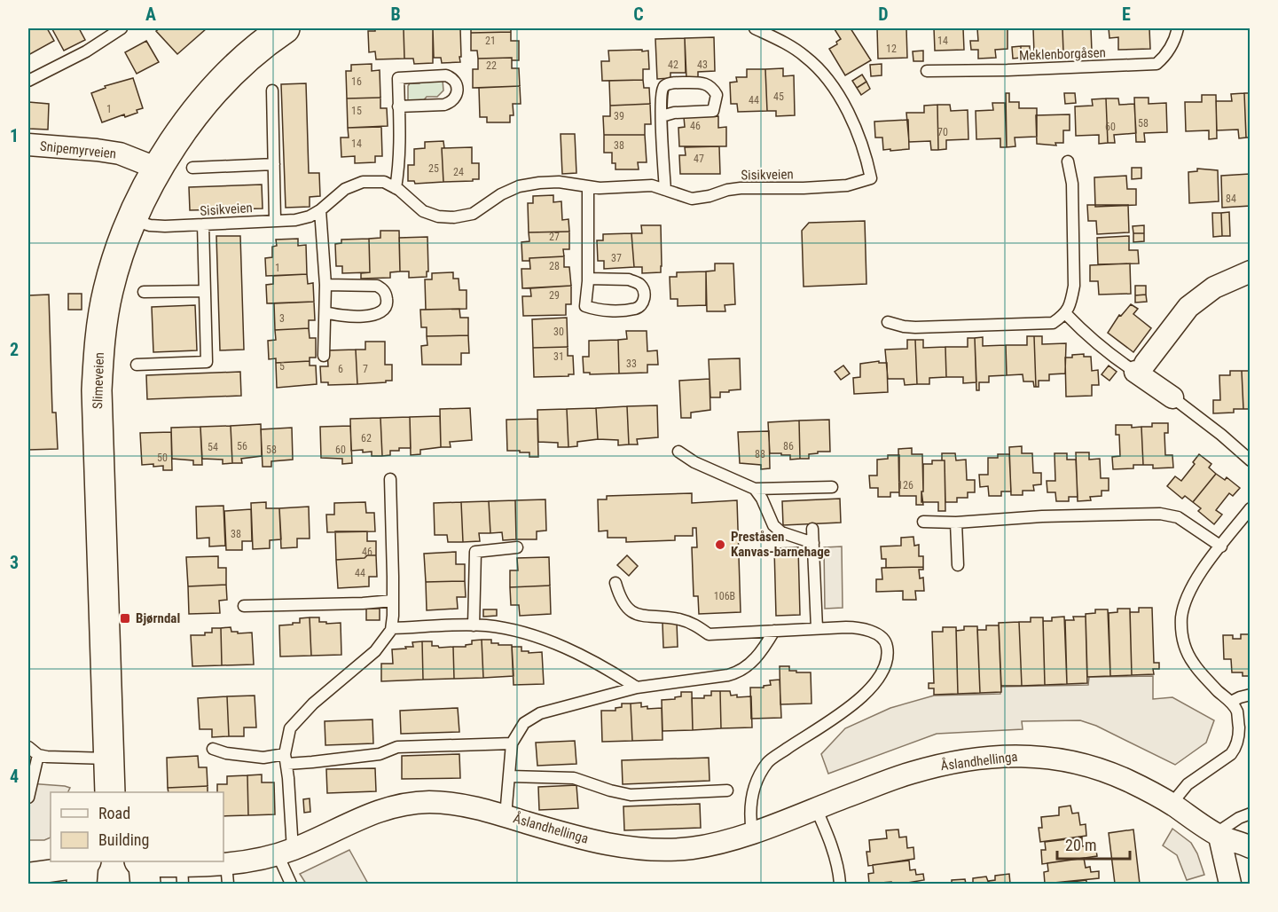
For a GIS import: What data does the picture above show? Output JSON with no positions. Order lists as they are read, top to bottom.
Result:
{
  "streets": {
    "street": ["Snipemyrveien", "Slimeveien", "Åslandhellinga"],
    "lane": ["Meklenborgåsen", "Sisikveien"]
  },
  "crossings": [
    ["Snipemyrveien", "Slimeveien"],
    ["Sisikveien", "Slimeveien"]
  ],
  "places": {
    "other": ["Preståsen Kanvas-barnehage"],
    "transit": ["Bjørndal"]
  },
  "house_numbers": [
    "21",
    "14",
    "12",
    "42",
    "43",
    "22",
    "16",
    "45",
    "44",
    "1",
    "15",
    "39",
    "58",
    "46",
    "60",
    "70",
    "14",
    "38",
    "47",
    "25",
    "24",
    "84",
    "27",
    "37",
    "28",
    "1",
    "29",
    "3",
    "30",
    "31",
    "33",
    "5",
    "6",
    "7",
    "62",
    "56",
    "86",
    "54",
    "58",
    "60",
    "88",
    "50",
    "126",
    "38",
    "46",
    "44",
    "106B"
  ],
  "legend": ["Road", "Building"],
  "scale_bar": "20 m",
  "grid": {
    "columns": [
      "A",
      "B",
      "C",
      "D",
      "E"
    ],
    "rows": [
      "1",
      "2",
      "3",
      "4"
    ]
  }
}
